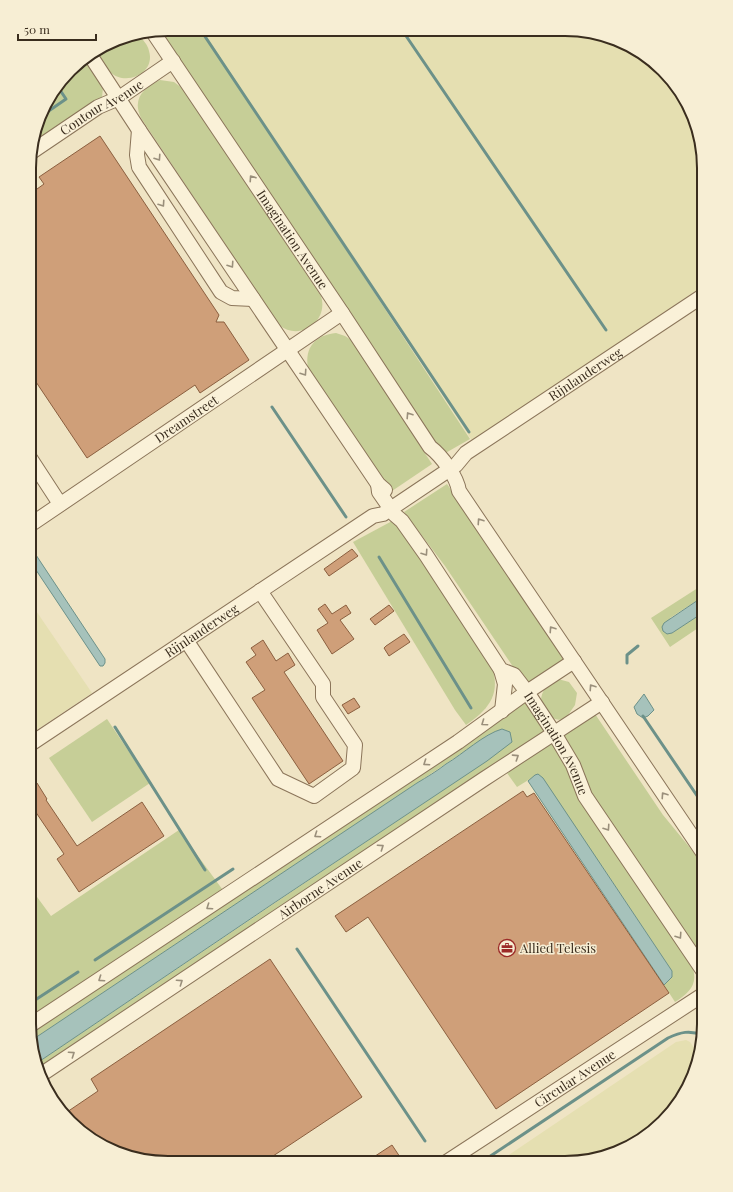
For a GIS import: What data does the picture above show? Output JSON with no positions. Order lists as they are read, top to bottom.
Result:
{
  "streets": {
    "street": [
      "Contour Avenue",
      "Imagination Avenue",
      "Rijnlanderweg",
      "Dreamstreet",
      "Airborne Avenue",
      "Circular Avenue"
    ]
  },
  "crossings": [
    ["Contour Avenue", "Imagination Avenue"],
    ["Imagination Avenue", "Rijnlanderweg"],
    ["Imagination Avenue", "Dreamstreet"],
    ["Imagination Avenue", "Airborne Avenue"]
  ],
  "places": {
    "office": ["Allied Telesis"]
  },
  "scale_bar": "50 m"
}
